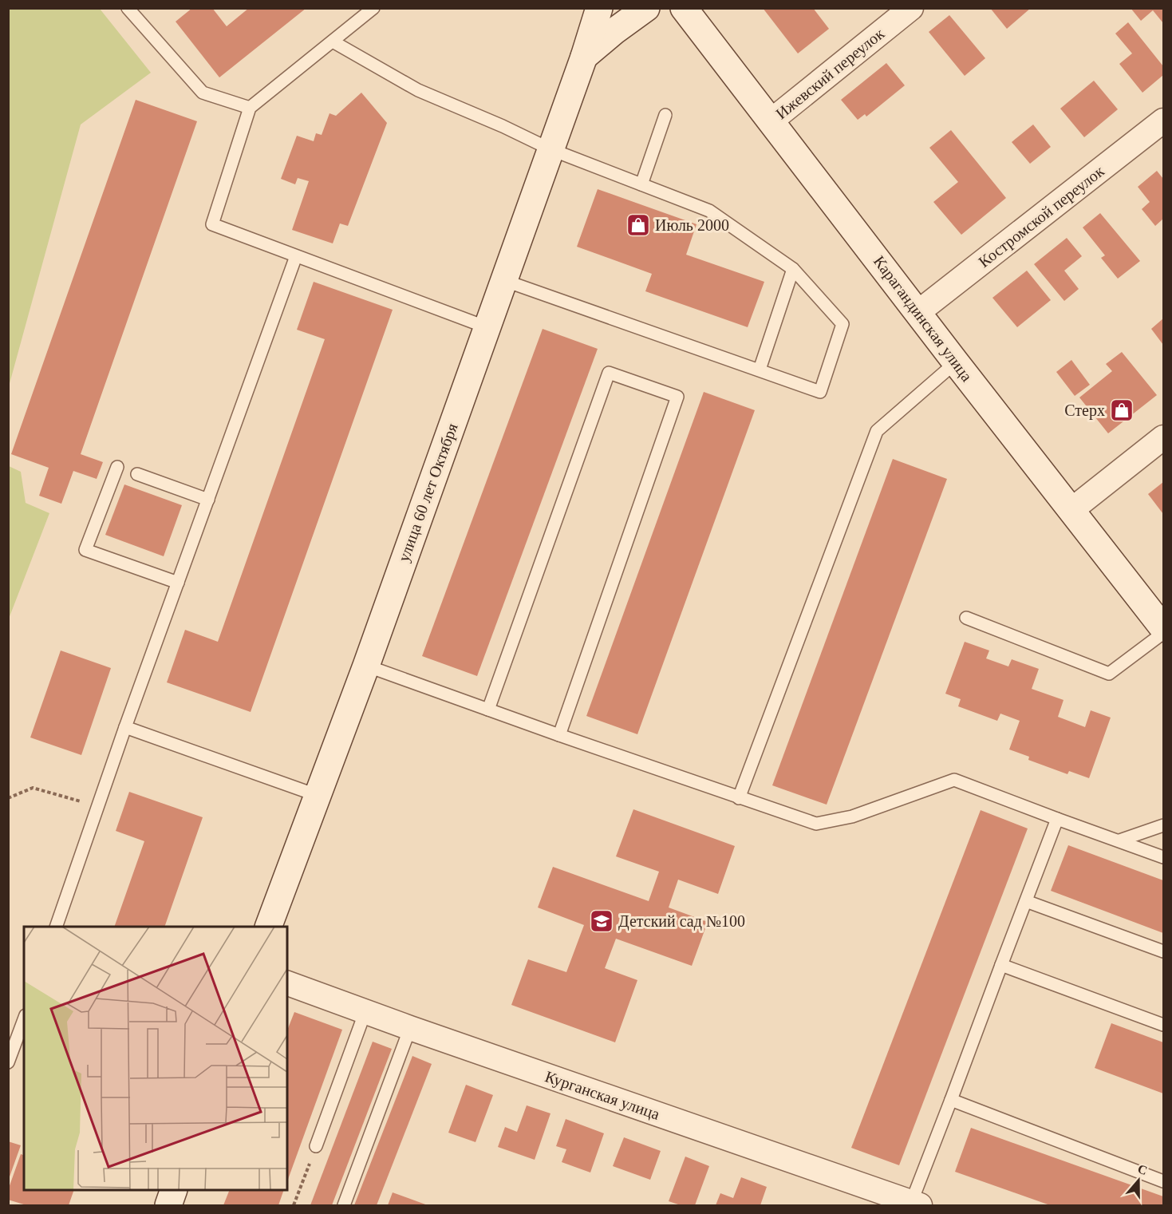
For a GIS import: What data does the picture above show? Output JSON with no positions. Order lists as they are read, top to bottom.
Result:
{
  "streets": {
    "main road": ["Карагандинская улица", "улица 60 лет Октября"],
    "street": ["Ижевский переулок", "Костромской переулок", "Курганская улица"]
  },
  "crossings": [
    ["Ижевский переулок", "Карагандинская улица"],
    ["Костромской переулок", "Карагандинская улица"]
  ],
  "places": {
    "shop": ["Июль 2000", "Стерх"],
    "school or university": ["Детский сад №100"]
  },
  "north": "top"
}
